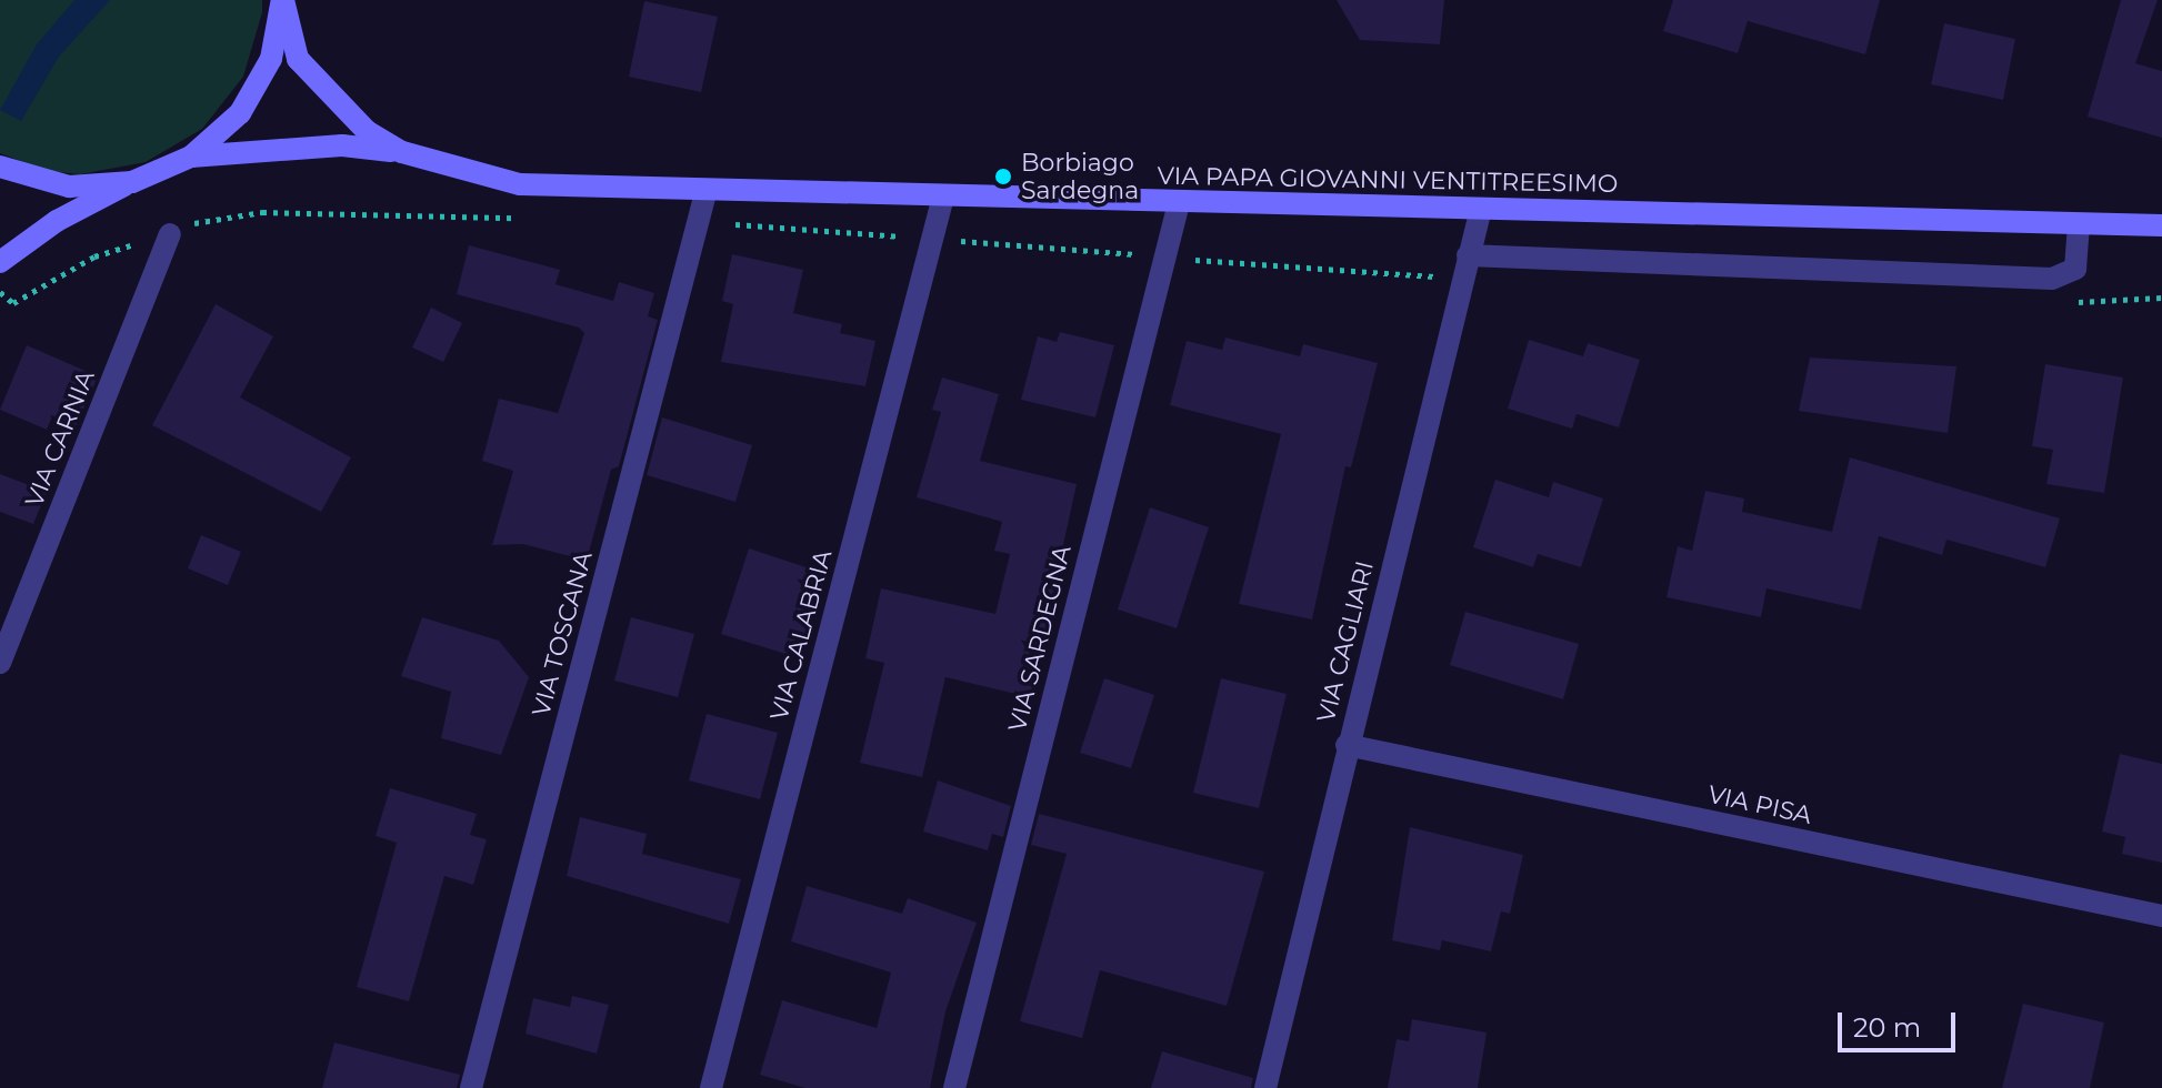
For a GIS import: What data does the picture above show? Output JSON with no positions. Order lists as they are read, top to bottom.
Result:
{
  "streets": {
    "main road": ["VIA PAPA GIOVANNI VENTITREESIMO"],
    "street": [
      "VIA CARNIA",
      "VIA TOSCANA",
      "VIA CALABRIA",
      "VIA SARDEGNA",
      "VIA CAGLIARI",
      "VIA PISA"
    ]
  },
  "crossings": [
    ["VIA PAPA GIOVANNI VENTITREESIMO", "VIA TOSCANA"],
    ["VIA PAPA GIOVANNI VENTITREESIMO", "VIA CALABRIA"],
    ["VIA PAPA GIOVANNI VENTITREESIMO", "VIA SARDEGNA"],
    ["VIA PAPA GIOVANNI VENTITREESIMO", "VIA CAGLIARI"],
    ["VIA CAGLIARI", "VIA PISA"]
  ],
  "places": ["Borbiago Sardegna"],
  "scale_bar": "20 m"
}
